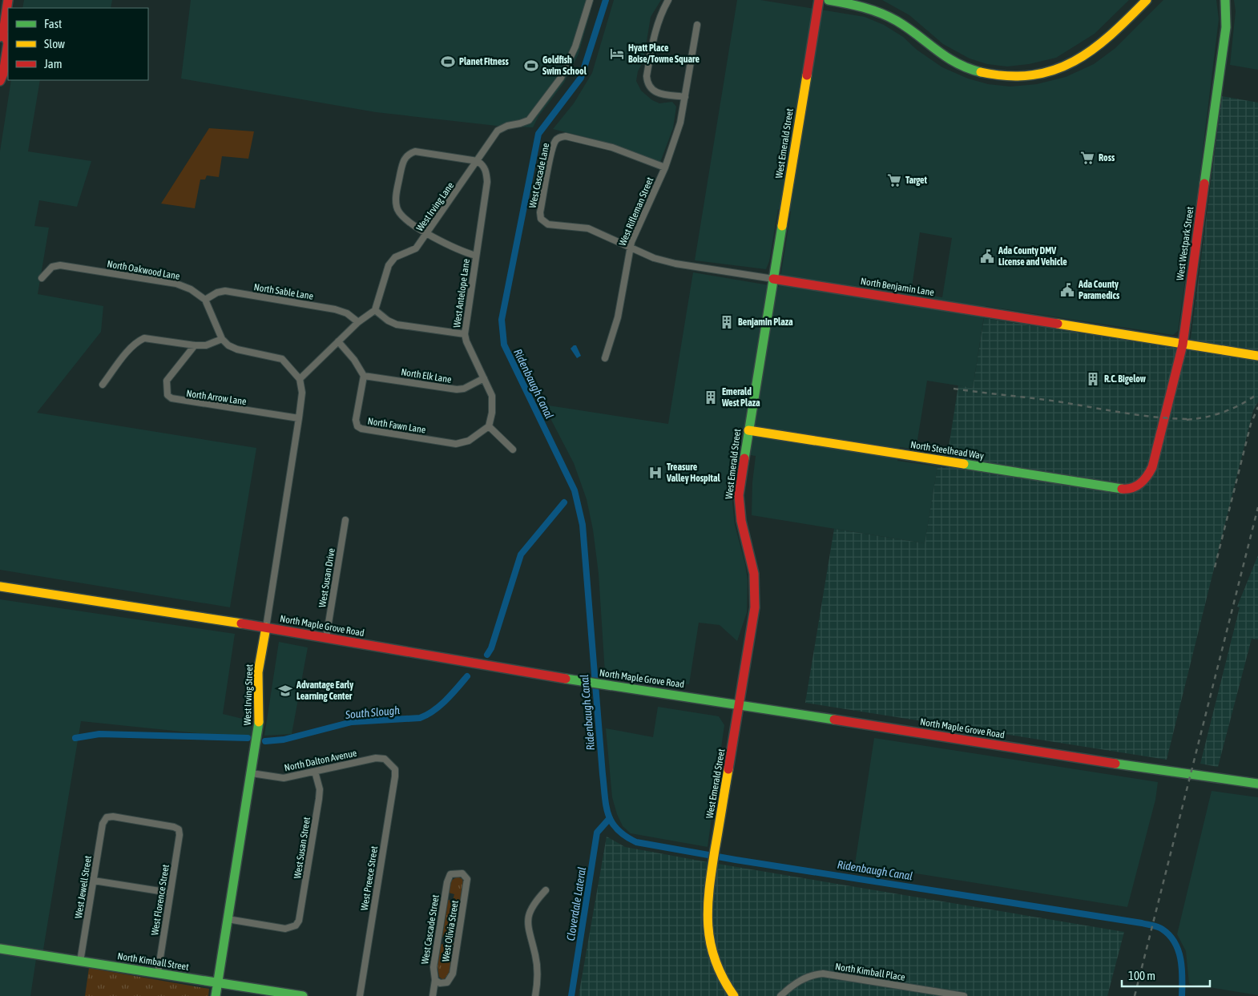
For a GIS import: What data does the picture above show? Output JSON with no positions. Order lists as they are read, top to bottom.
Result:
{
  "streets": {
    "main road": [
      "West Emerald Street",
      "West Westpark Street",
      "North Benjamin Lane",
      "North Steelhead Way",
      "North Maple Grove Road",
      "West Irving Street",
      "North Kimball Street"
    ],
    "street": [
      "West Cascade Lane",
      "West Irving Lane",
      "West Rifleman Street",
      "North Oakwood Lane",
      "North Sable Lane",
      "West Antelope Lane",
      "North Elk Lane",
      "North Arrow Lane",
      "North Fawn Lane",
      "West Susan Drive",
      "North Dalton Avenue",
      "West Susan Street",
      "West Preece Street",
      "West Jewell Street",
      "West Florence Street",
      "West Cascade Street",
      "West Olivia Street",
      "North Kimball Place"
    ]
  },
  "crossings": [
    ["West Emerald Street", "North Benjamin Lane"],
    ["West Emerald Street", "North Steelhead Way"],
    ["West Emerald Street", "North Maple Grove Road"],
    ["West Cascade Lane", "West Rifleman Street"],
    ["West Cascade Lane", "North Benjamin Lane"],
    ["West Irving Lane", "West Antelope Lane"],
    ["West Rifleman Street", "North Benjamin Lane"],
    ["West Westpark Street", "North Benjamin Lane"],
    ["West Westpark Street", "North Steelhead Way"],
    ["North Oakwood Lane", "North Sable Lane"],
    ["West Antelope Lane", "North Elk Lane"],
    ["West Antelope Lane", "North Fawn Lane"],
    ["North Elk Lane", "North Fawn Lane"],
    ["North Arrow Lane", "West Irving Street"],
    ["West Susan Drive", "North Maple Grove Road"],
    ["North Maple Grove Road", "West Irving Street"],
    ["West Irving Street", "North Dalton Avenue"],
    ["West Irving Street", "West Susan Street"],
    ["West Irving Street", "North Kimball Street"],
    ["North Dalton Avenue", "West Susan Street"],
    ["North Dalton Avenue", "West Preece Street"],
    ["West Jewell Street", "West Florence Street"],
    ["West Jewell Street", "North Kimball Street"],
    ["West Florence Street", "North Kimball Street"],
    ["West Cascade Street", "West Olivia Street"]
  ],
  "water": ["Ridenbaugh Canal", "South Slough", "Cloverdale Lateral"],
  "places": {
    "hotel": ["Hyatt Place Boise/Towne Square"],
    "sports": ["Planet Fitness", "Goldfish Swim School"],
    "supermarket": ["Ross", "Target"],
    "public building": ["Ada County DMV License and Vehicle", "Ada County Paramedics"],
    "building": ["Benjamin Plaza", "R.C. Bigelow", "Emerald West Plaza"],
    "hospital": ["Treasure Valley Hospital"],
    "school or university": ["Advantage Early Learning Center"]
  },
  "legend": ["Fast", "Slow", "Jam"],
  "scale_bar": "100 m"
}
